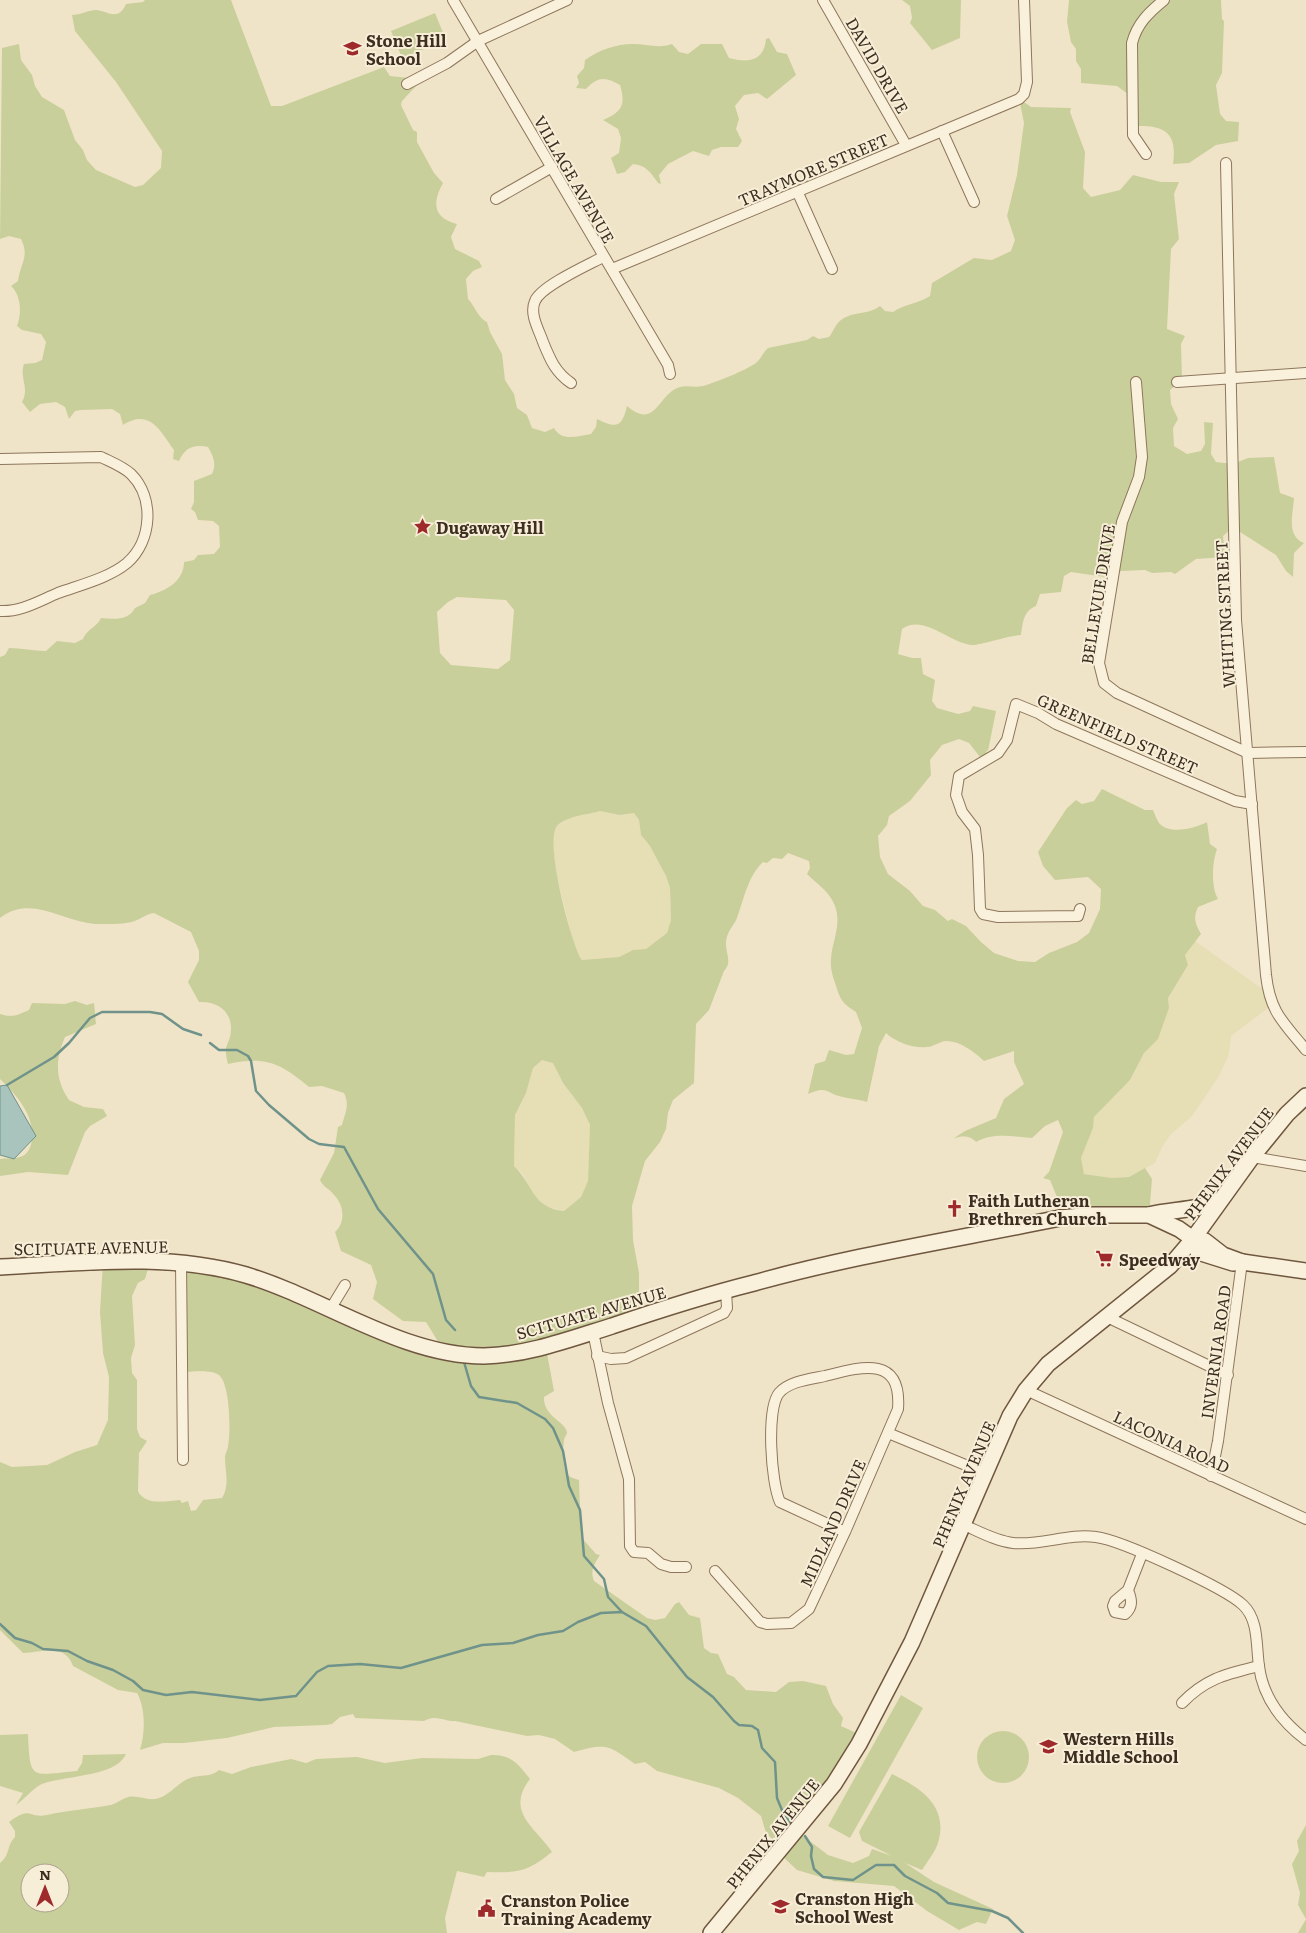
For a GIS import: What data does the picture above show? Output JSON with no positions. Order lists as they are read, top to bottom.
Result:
{
  "streets": {
    "main road": ["PHENIX AVENUE", "SCITUATE AVENUE"],
    "street": [
      "DAVID DRIVE",
      "TRAYMORE STREET",
      "VILLAGE AVENUE",
      "BELLEVUE DRIVE",
      "WHITING STREET",
      "GREENFIELD STREET",
      "INVERNIA ROAD",
      "LACONIA ROAD",
      "MIDLAND DRIVE"
    ]
  },
  "crossings": [
    ["DAVID DRIVE", "TRAYMORE STREET"],
    ["TRAYMORE STREET", "VILLAGE AVENUE"],
    ["BELLEVUE DRIVE", "WHITING STREET"],
    ["WHITING STREET", "GREENFIELD STREET"],
    ["PHENIX AVENUE", "SCITUATE AVENUE"],
    ["PHENIX AVENUE", "LACONIA ROAD"],
    ["SCITUATE AVENUE", "INVERNIA ROAD"],
    ["INVERNIA ROAD", "LACONIA ROAD"]
  ],
  "places": {
    "school or university": ["Stone Hill School", "Western Hills Middle School", "Cranston High School West"],
    "place": ["Dugaway Hill"],
    "church": ["Faith Lutheran Brethren Church"],
    "supermarket": ["Speedway"],
    "public building": ["Cranston Police Training Academy"]
  },
  "north": "top"
}
